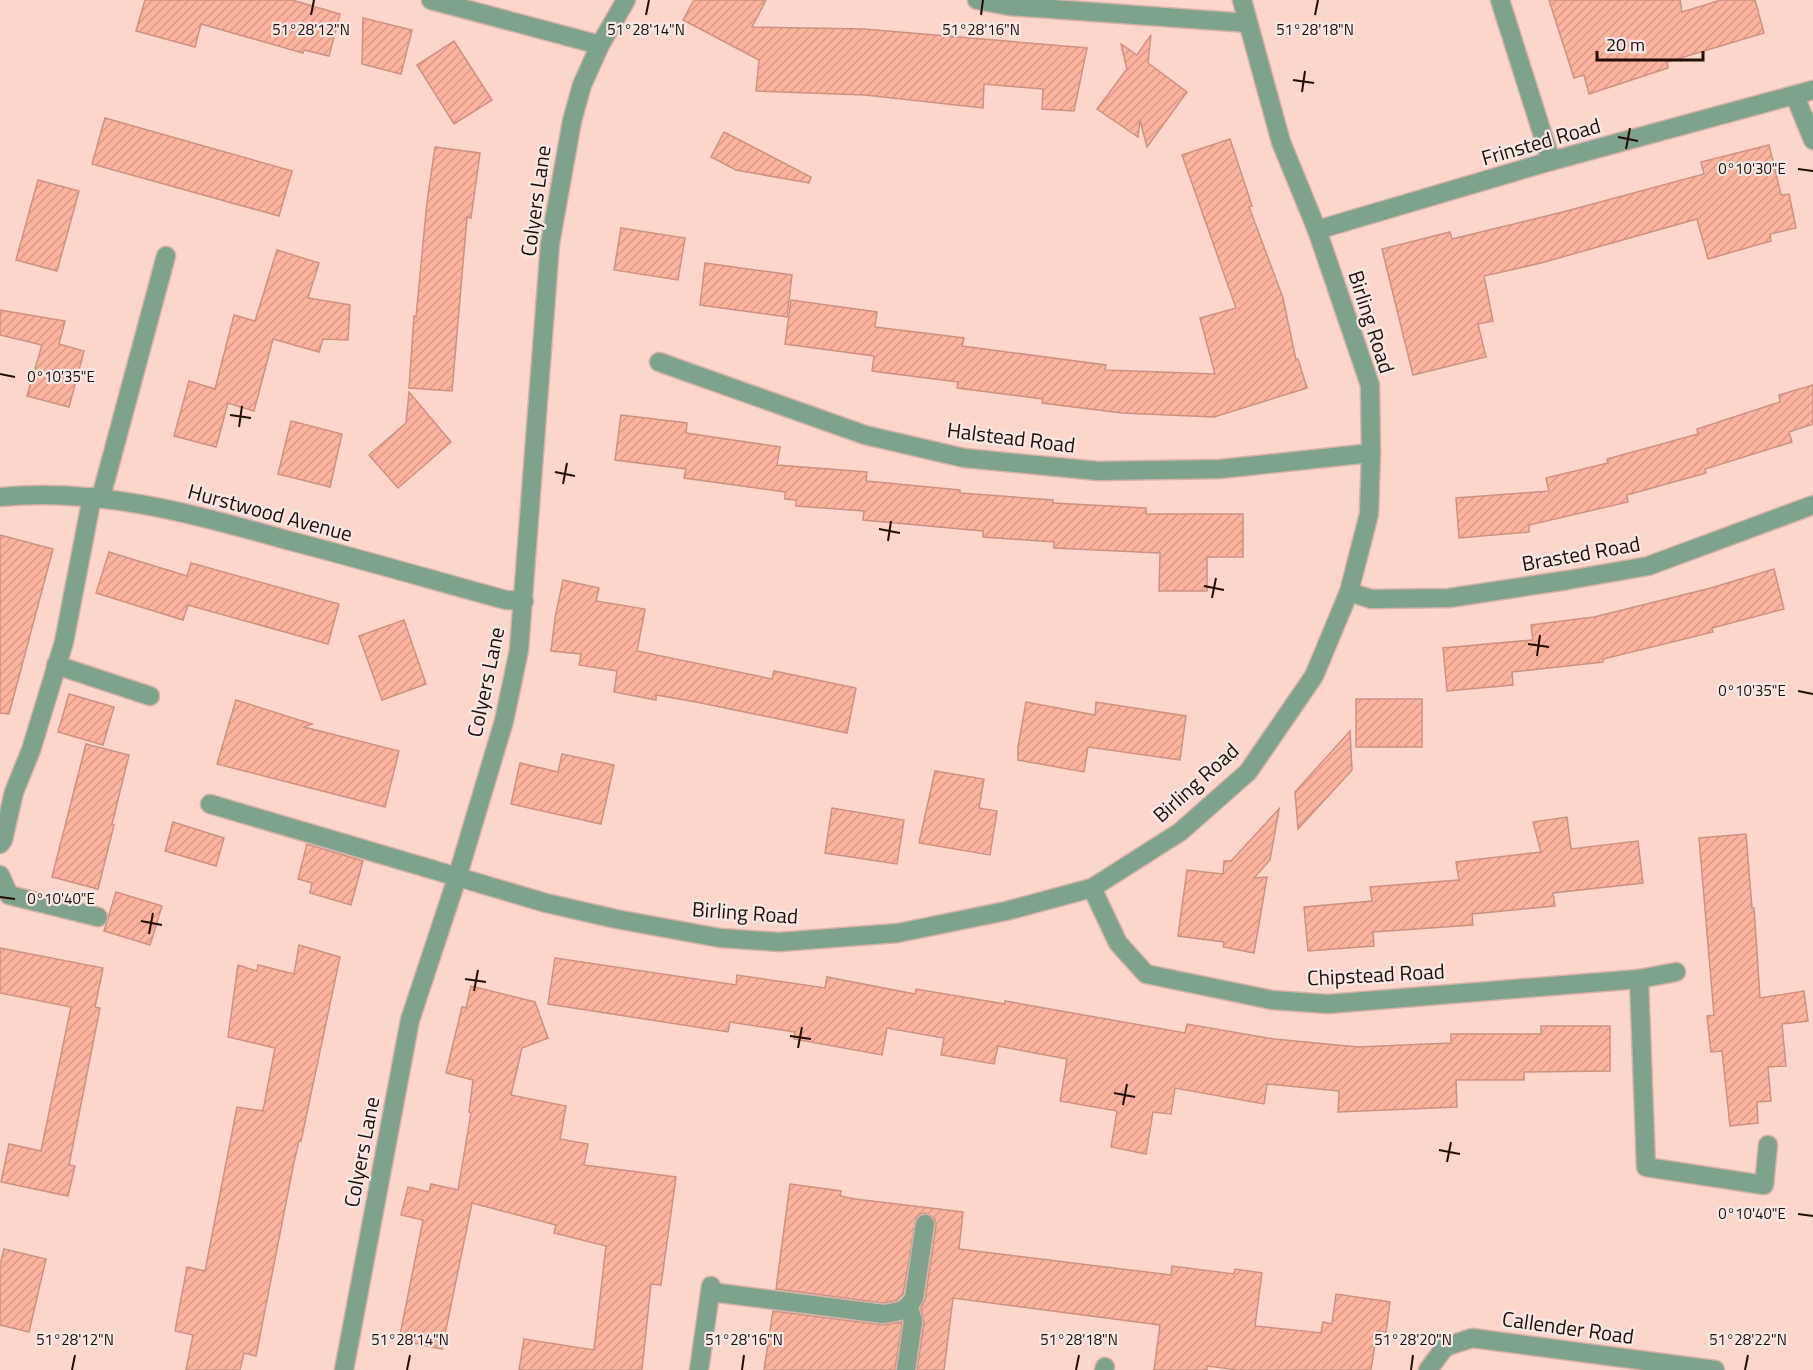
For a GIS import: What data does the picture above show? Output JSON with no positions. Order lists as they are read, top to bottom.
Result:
{
  "streets": {
    "street": [
      "Frinsted Road",
      "Colyers Lane",
      "Birling Road",
      "Halstead Road",
      "Hurstwood Avenue",
      "Brasted Road",
      "Chipstead Road",
      "Callender Road"
    ]
  },
  "crossings": [
    ["Frinsted Road", "Birling Road"],
    ["Colyers Lane", "Birling Road"],
    ["Colyers Lane", "Hurstwood Avenue"],
    ["Birling Road", "Halstead Road"],
    ["Birling Road", "Brasted Road"],
    ["Birling Road", "Chipstead Road"]
  ],
  "scale_bar": "20 m",
  "coordinates": [
    "51°28'12\"N",
    "51°28'14\"N",
    "51°28'16\"N",
    "51°28'18\"N",
    "0°10'30\"E",
    "0°10'35\"E",
    "0°10'40\"E",
    "51°28'20\"N",
    "51°28'22\"N"
  ]
}
